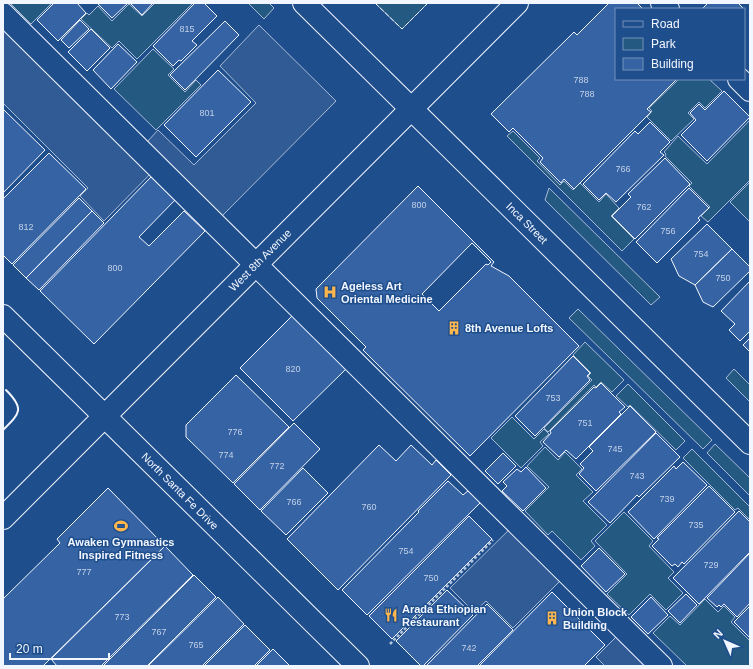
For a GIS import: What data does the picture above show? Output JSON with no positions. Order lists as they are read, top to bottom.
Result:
{
  "streets": {
    "main road": ["Inca Street", "West 8th Avenue", "North Santa Fe Drive"]
  },
  "crossings": [
    ["Inca Street", "West 8th Avenue"],
    ["West 8th Avenue", "North Santa Fe Drive"]
  ],
  "places": {
    "hospital": ["Ageless Art Oriental Medicine"],
    "building": ["8th Avenue Lofts", "Union Block Building"],
    "sports": ["Awaken Gymnastics Inspired Fitness"],
    "restaurant": ["Arada Ethiopian Restaurant"]
  },
  "house_numbers": [
    "815",
    "788",
    "788",
    "801",
    "766",
    "800",
    "762",
    "812",
    "756",
    "754",
    "800",
    "750",
    "820",
    "753",
    "751",
    "776",
    "745",
    "774",
    "772",
    "743",
    "739",
    "766",
    "760",
    "735",
    "754",
    "729",
    "777",
    "750",
    "773",
    "767",
    "765",
    "742"
  ],
  "legend": ["Road", "Park", "Building"],
  "scale_bar": "20 m",
  "north": "top left"
}
